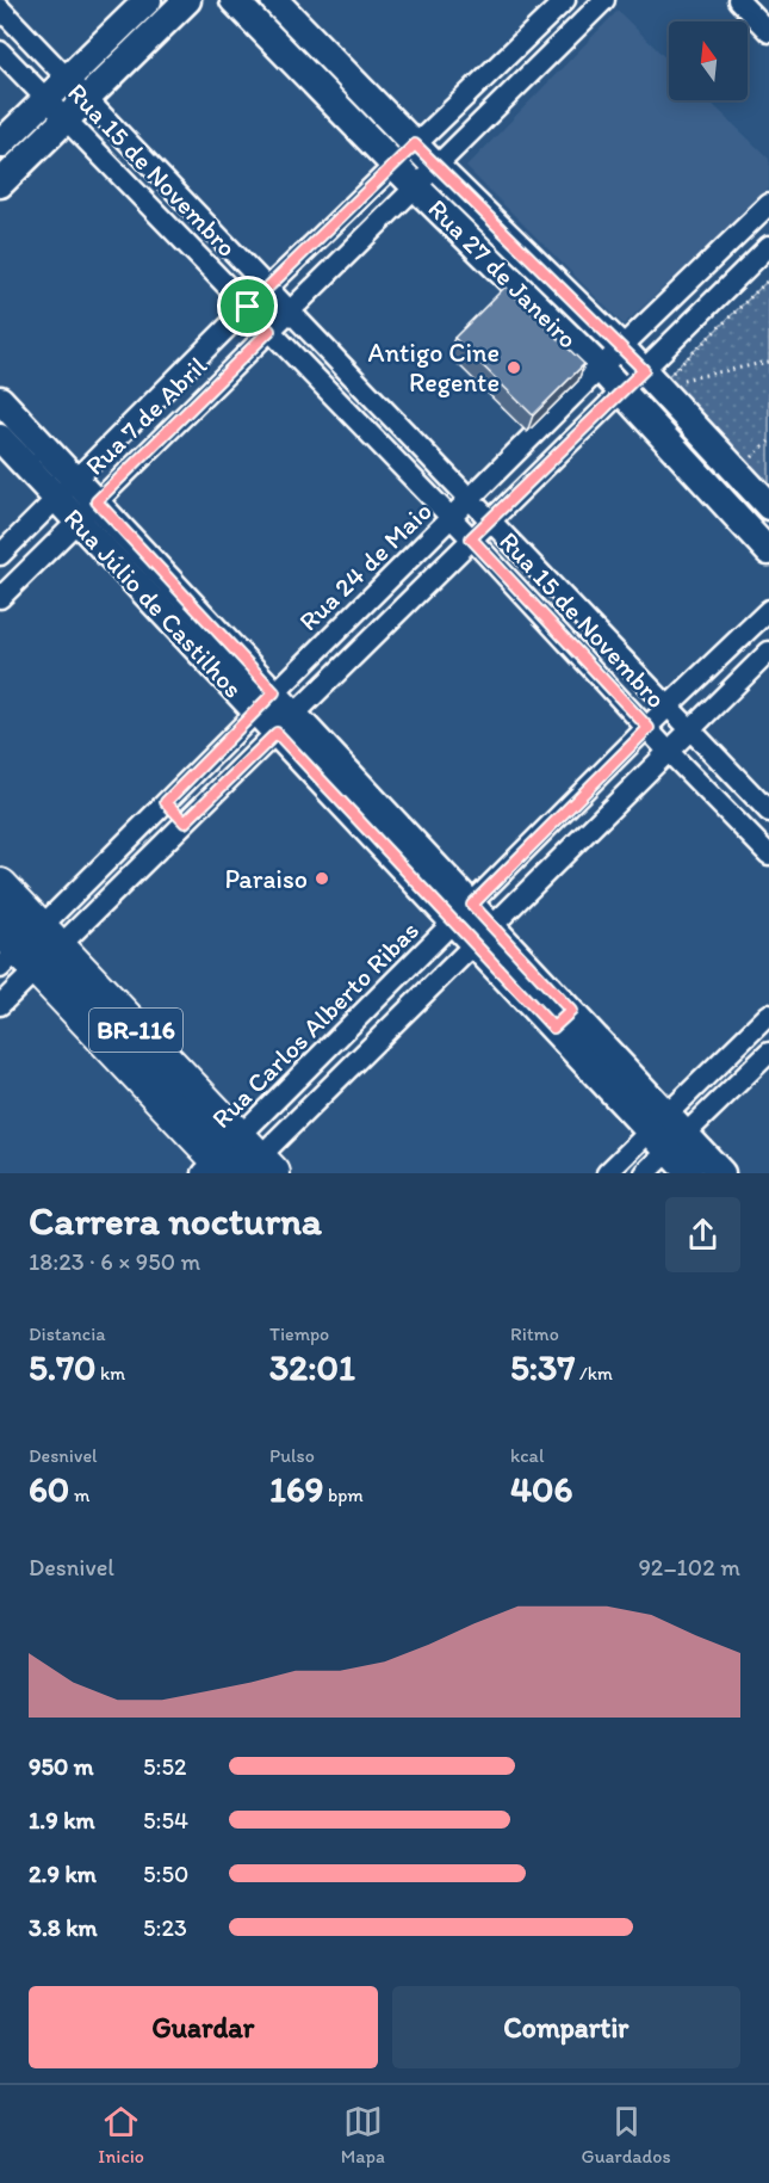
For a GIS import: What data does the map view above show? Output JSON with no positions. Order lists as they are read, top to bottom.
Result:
{
  "streets": {
    "highway": ["BR-116"],
    "street": [
      "Rua 15 de Novembro",
      "Rua 27 de Janeiro",
      "Rua 7 de Abril",
      "Rua 24 de Maio",
      "Rua Júlio de Castilhos",
      "Rua Carlos Alberto Ribas"
    ]
  },
  "crossings": [
    ["Rua 15 de Novembro", "Rua 7 de Abril"],
    ["Rua 15 de Novembro", "Rua 24 de Maio"],
    ["Rua 15 de Novembro", "Rua Carlos Alberto Ribas"],
    ["Rua 27 de Janeiro", "Rua 7 de Abril"],
    ["Rua 27 de Janeiro", "Rua 24 de Maio"],
    ["Rua 7 de Abril", "Rua Júlio de Castilhos"],
    ["Rua 24 de Maio", "Rua Júlio de Castilhos"],
    ["Rua 24 de Maio", "BR-116"],
    ["Rua Júlio de Castilhos", "Rua Carlos Alberto Ribas"],
    ["Rua Carlos Alberto Ribas", "BR-116"]
  ],
  "places": ["Antigo Cine Regente", "Paraiso"],
  "north": "top",
  "page": {
    "heading": ["Carrera nocturna", "18:23 · 6 × 950 m"],
    "stats": [
      ["Distancia", "5.70 km"],
      ["Tiempo", "32:01"],
      ["Ritmo", "5:37 /km"],
      ["Desnivel", "60 m"],
      ["Pulso", "169 bpm"],
      ["kcal", "406"]
    ],
    "chart": ["Desnivel", "92–102 m"],
    "list": [
      {
        "name": "950 m",
        "note": "5:52"
      },
      {
        "name": "1.9 km",
        "note": "5:54"
      },
      {
        "name": "2.9 km",
        "note": "5:50"
      },
      {
        "name": "3.8 km",
        "note": "5:23"
      }
    ],
    "buttons": ["Guardar", "Compartir"],
    "tabs": ["Inicio", "Mapa", "Guardados"]
  }
}
